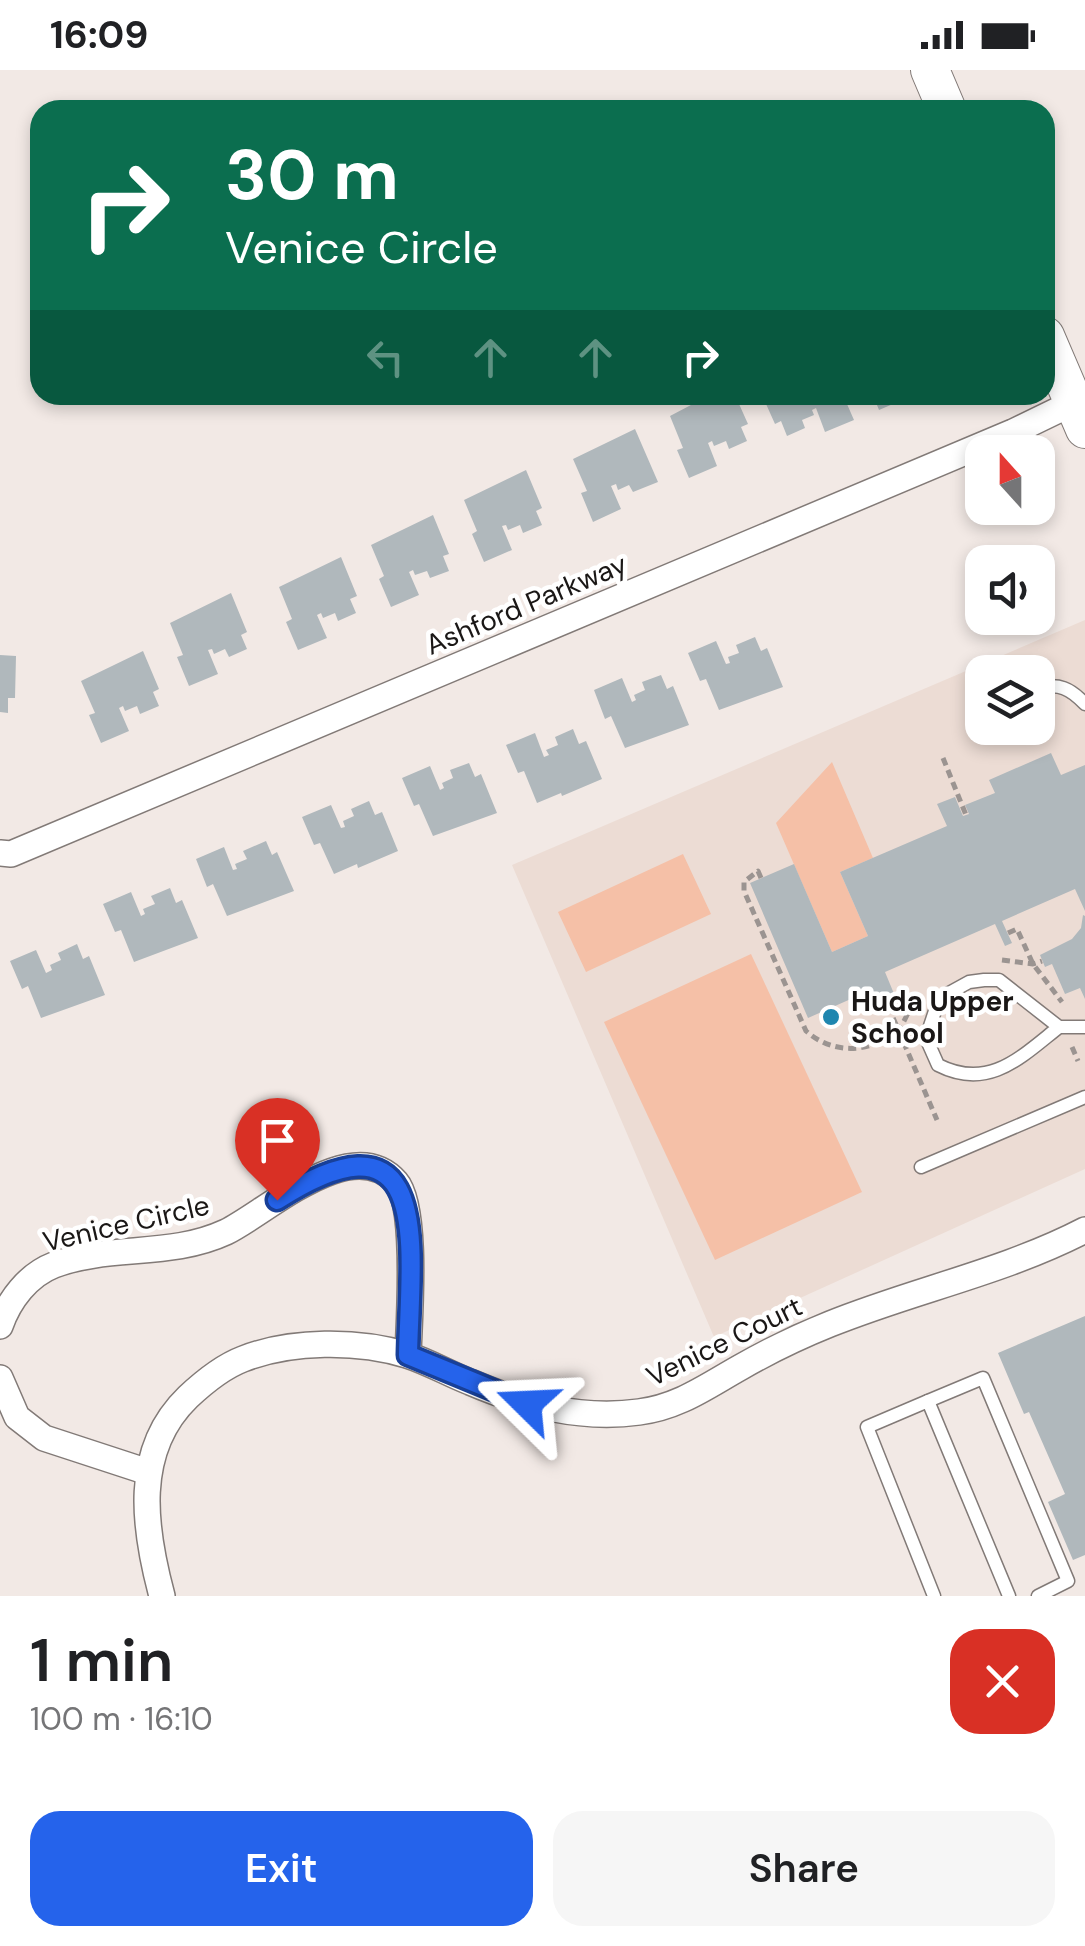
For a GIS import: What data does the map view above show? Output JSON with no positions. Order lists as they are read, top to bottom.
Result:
{
  "streets": {
    "street": ["Ashford Parkway", "Venice Circle", "Venice Court"]
  },
  "crossings": [
    ["Venice Circle", "Venice Court"]
  ],
  "places": ["Huda Upper School"],
  "north": "top",
  "page": {
    "status": "16:09",
    "turn": ["30 m", "Venice Circle"],
    "heading": ["1 min", "100 m · 16:10"],
    "buttons": ["Exit", "Share"]
  }
}
